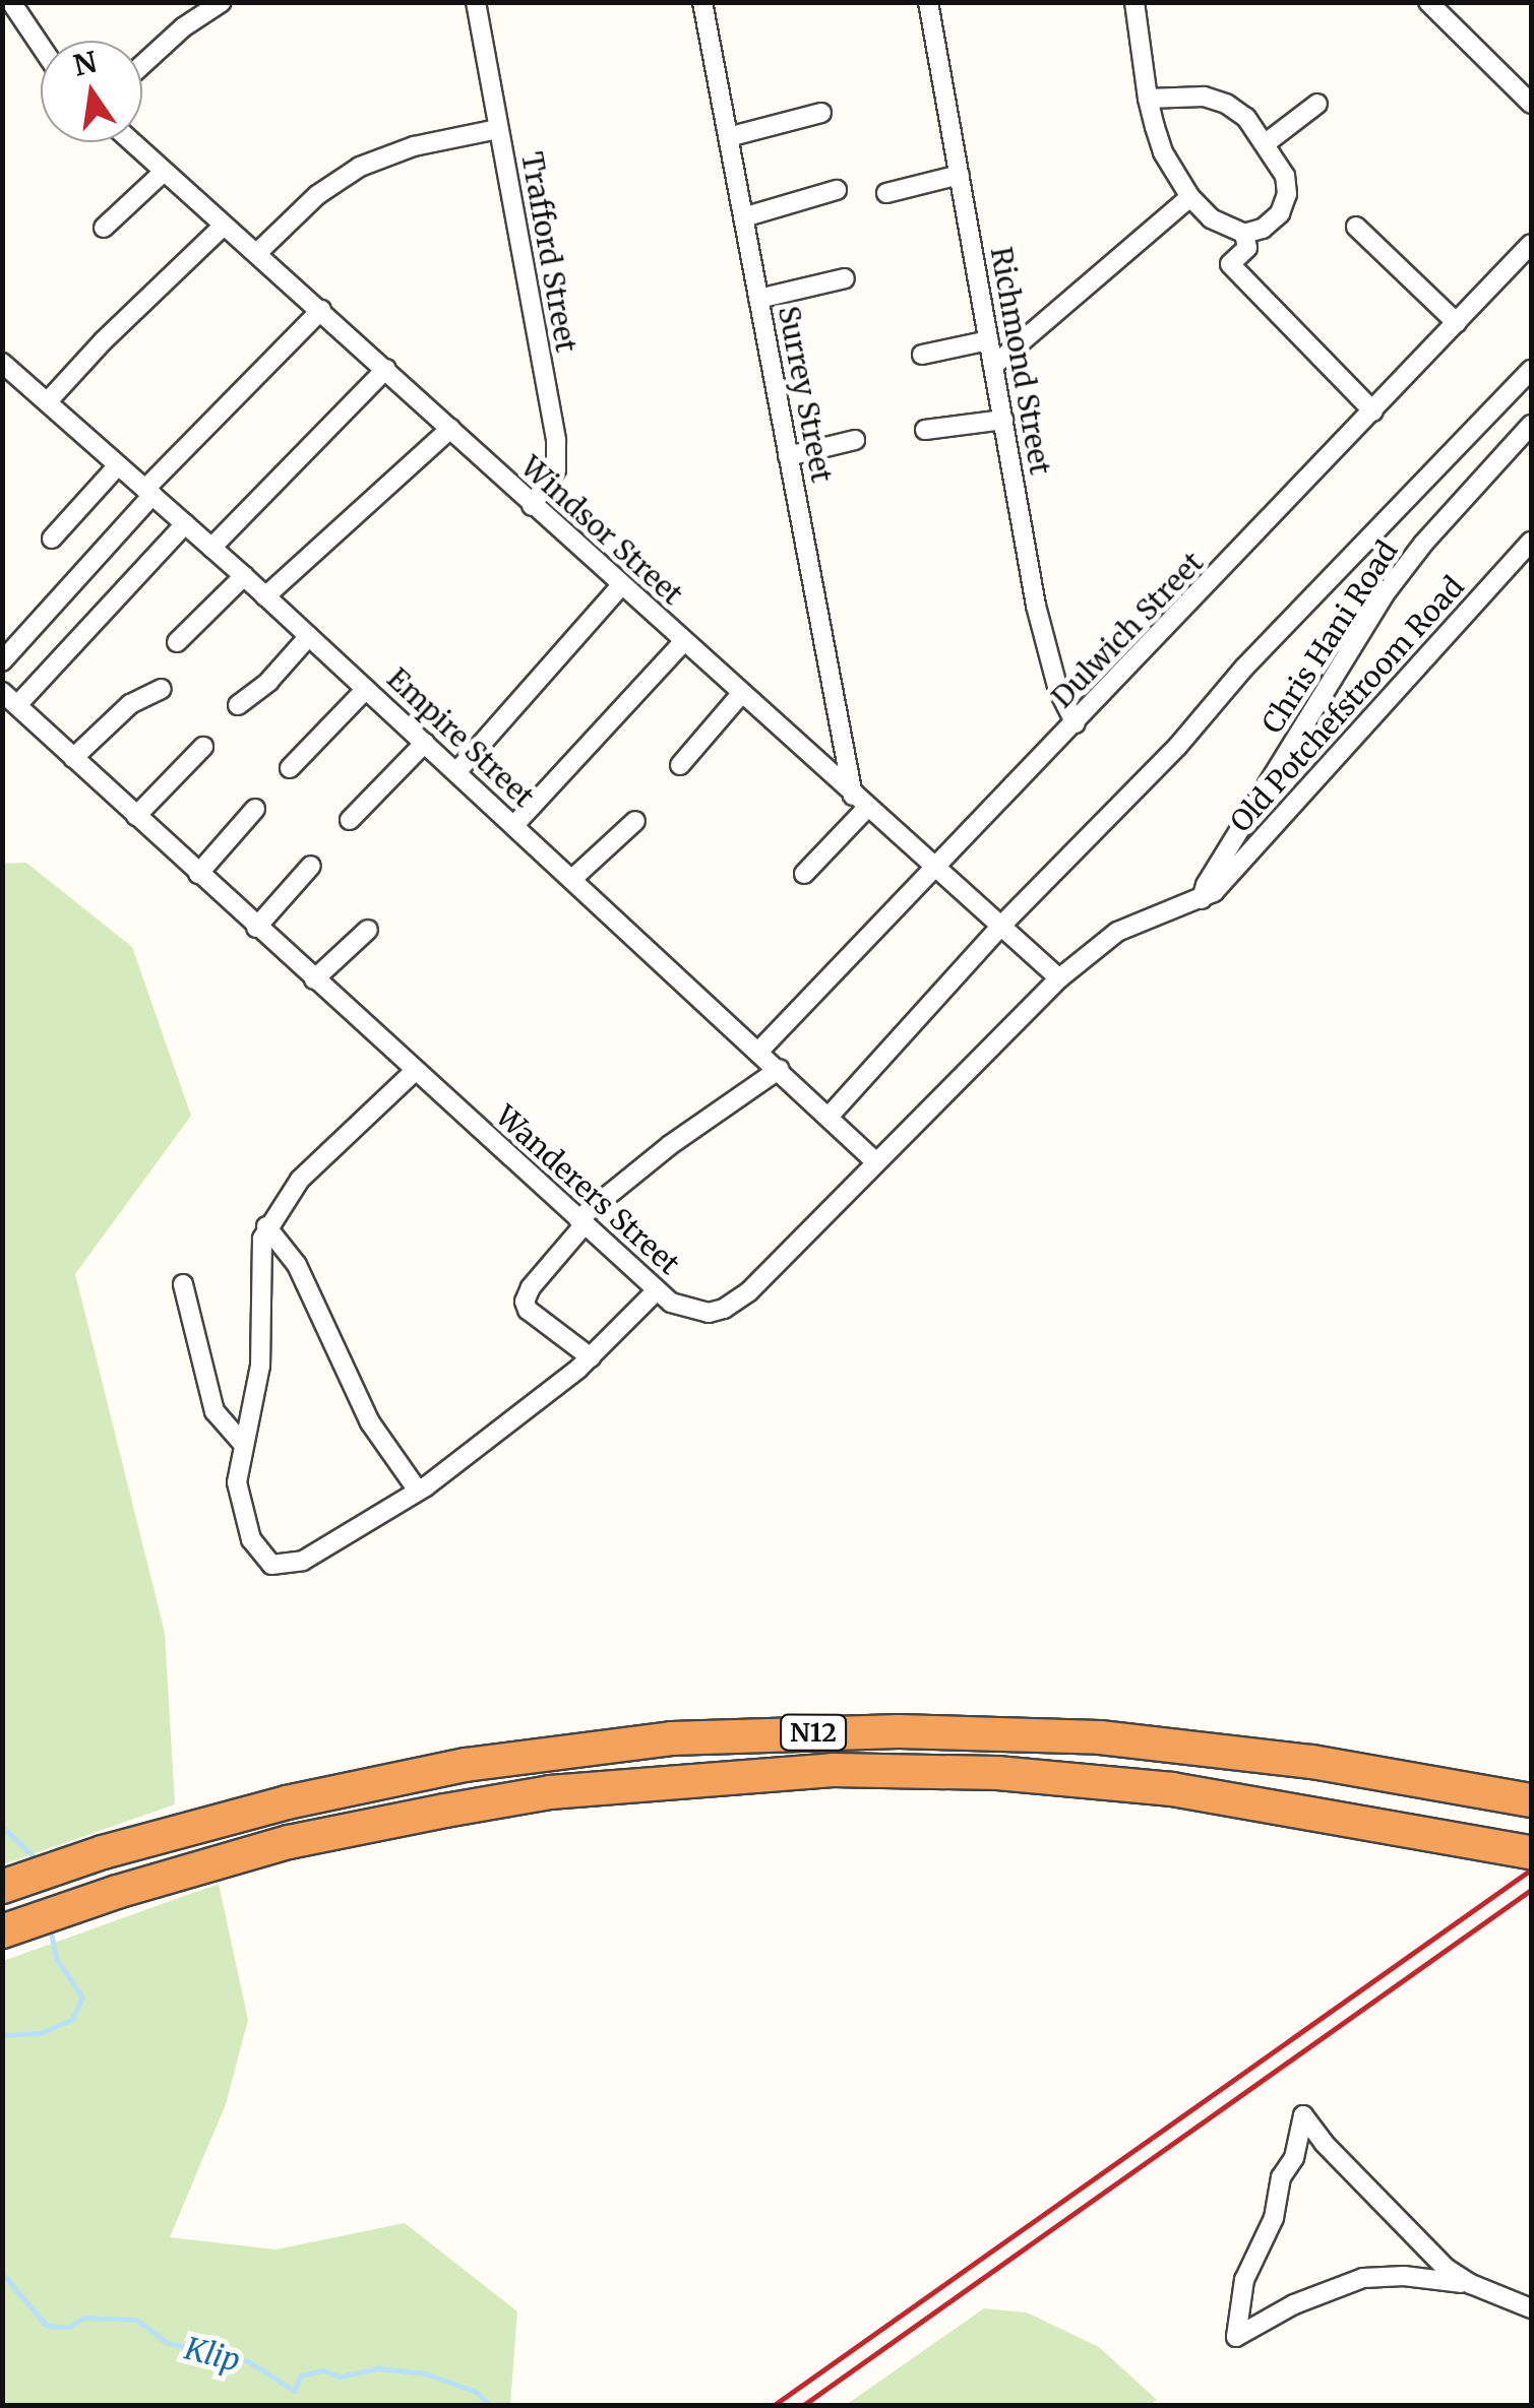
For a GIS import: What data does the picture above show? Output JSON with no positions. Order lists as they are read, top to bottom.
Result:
{
  "streets": {
    "highway": ["N12"],
    "street": [
      "Trafford Street",
      "Richmond Street",
      "Surrey Street",
      "Windsor Street",
      "Dulwich Street",
      "Chris Hani Road",
      "Old Potchefstroom Road",
      "Empire Street",
      "Wanderers Street"
    ]
  },
  "crossings": [
    ["Trafford Street", "Windsor Street"],
    ["Richmond Street", "Dulwich Street"],
    ["Surrey Street", "Windsor Street"],
    ["Windsor Street", "Dulwich Street"],
    ["Windsor Street", "Wanderers Street"],
    ["Dulwich Street", "Empire Street"],
    ["Chris Hani Road", "Old Potchefstroom Road"],
    ["Chris Hani Road", "Wanderers Street"],
    ["Old Potchefstroom Road", "Wanderers Street"],
    ["Empire Street", "Wanderers Street"]
  ],
  "water": ["Klip"],
  "north": "top"
}
